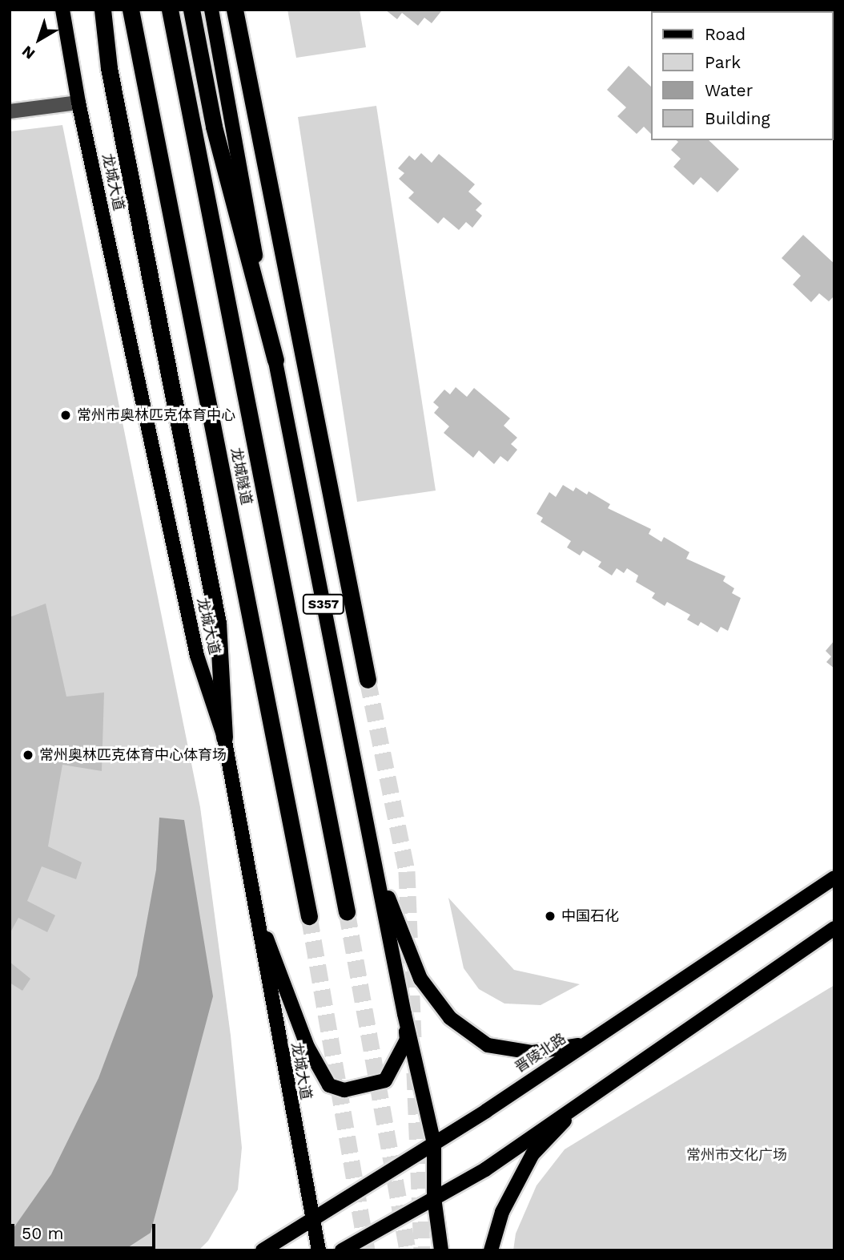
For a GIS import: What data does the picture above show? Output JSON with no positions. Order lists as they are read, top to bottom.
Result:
{
  "streets": {
    "highway": ["龙城隧道"],
    "main road": ["龙城大道", "S357", "晋陵北路"]
  },
  "crossings": [
    ["龙城大道", "晋陵北路"],
    ["S357", "晋陵北路"]
  ],
  "parks": ["常州市文化广场"],
  "places": ["常州市奥林匹克体育中心", "常州奥林匹克体育中心体育场", "中国石化"],
  "legend": [
    "Road",
    "Park",
    "Water",
    "Building"
  ],
  "scale_bar": "50 m",
  "north": "bottom left"
}
